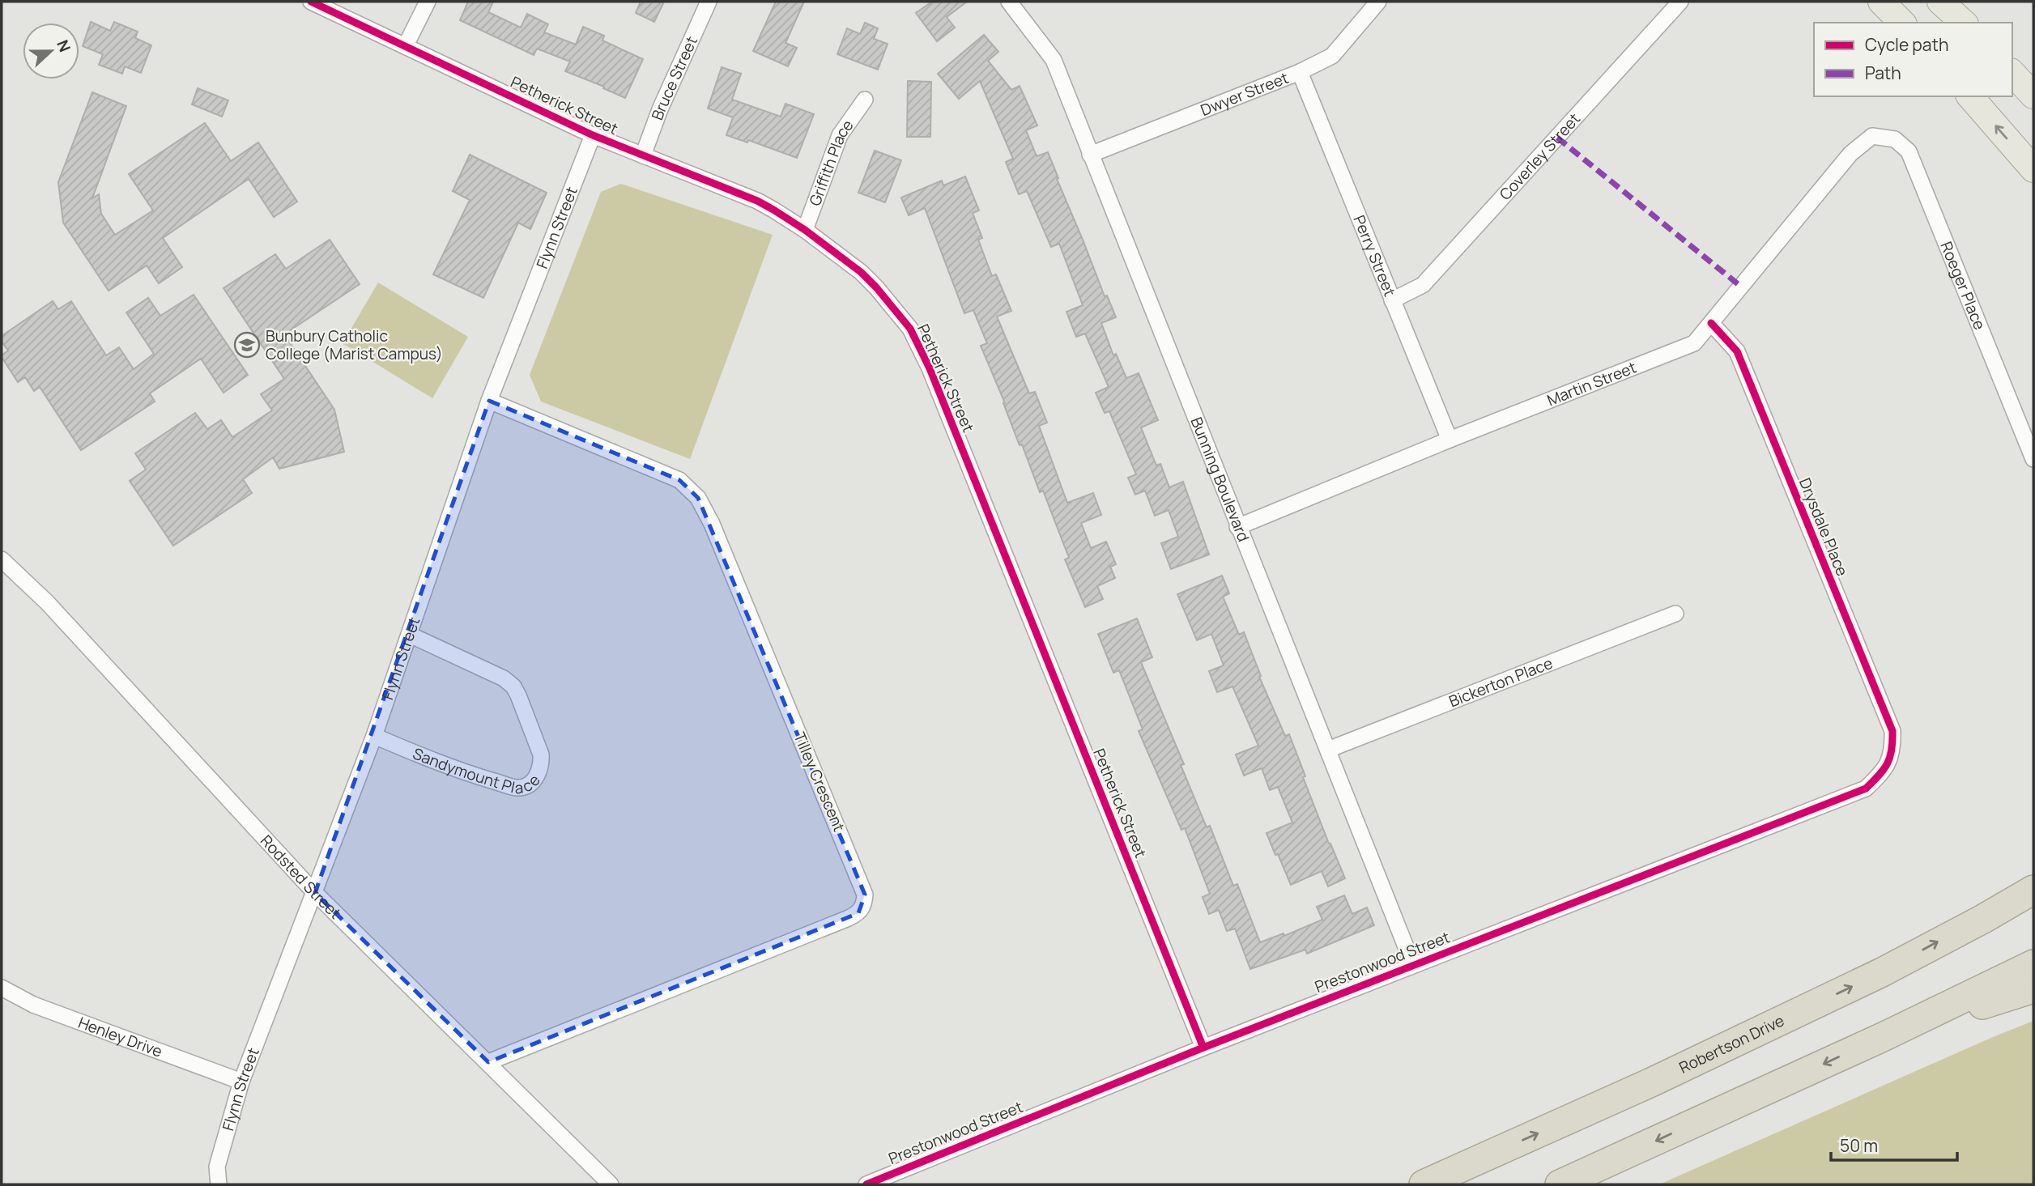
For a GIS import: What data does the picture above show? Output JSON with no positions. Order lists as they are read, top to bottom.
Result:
{
  "streets": {
    "highway": ["Robertson Drive"],
    "street": [
      "Bruce Street",
      "Dwyer Street",
      "Petherick Street",
      "Coverley Street",
      "Griffith Place",
      "Flynn Street",
      "Perry Street",
      "Roeger Place",
      "Martin Street",
      "Bunning Boulevard",
      "Drysdale Place",
      "Bickerton Place",
      "Sandymount Place",
      "Tilley Crescent",
      "Rodsted Street",
      "Prestonwood Street",
      "Henley Drive"
    ]
  },
  "crossings": [
    ["Bruce Street", "Petherick Street"],
    ["Dwyer Street", "Perry Street"],
    ["Dwyer Street", "Bunning Boulevard"],
    ["Petherick Street", "Griffith Place"],
    ["Petherick Street", "Flynn Street"],
    ["Petherick Street", "Prestonwood Street"],
    ["Coverley Street", "Perry Street"],
    ["Flynn Street", "Sandymount Place"],
    ["Flynn Street", "Tilley Crescent"],
    ["Flynn Street", "Rodsted Street"],
    ["Flynn Street", "Henley Drive"],
    ["Perry Street", "Martin Street"],
    ["Roeger Place", "Martin Street"],
    ["Martin Street", "Bunning Boulevard"],
    ["Martin Street", "Drysdale Place"],
    ["Bunning Boulevard", "Bickerton Place"],
    ["Bunning Boulevard", "Prestonwood Street"],
    ["Drysdale Place", "Prestonwood Street"],
    ["Tilley Crescent", "Rodsted Street"]
  ],
  "places": {
    "school or university": ["Bunbury Catholic College (Marist Campus)"]
  },
  "legend": ["Cycle path", "Path"],
  "scale_bar": "50 m",
  "north": "right"
}
